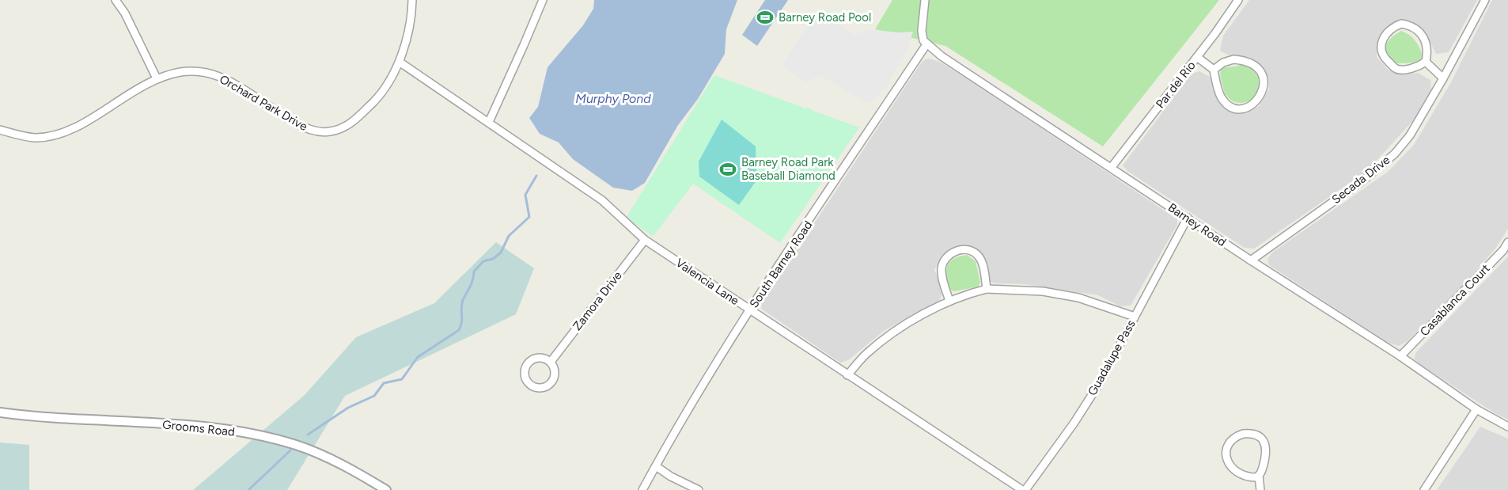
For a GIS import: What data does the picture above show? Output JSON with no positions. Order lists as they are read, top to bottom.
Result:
{
  "streets": {
    "street": [
      "Par del Rio",
      "Orchard Park Drive",
      "Secada Drive",
      "Barney Road",
      "South Barney Road",
      "Valencia Lane",
      "Casablanca Court",
      "Zamora Drive",
      "Guadalupe Pass",
      "Grooms Road"
    ]
  },
  "crossings": [
    ["Par del Rio", "Barney Road"],
    ["Orchard Park Drive", "Valencia Lane"],
    ["Secada Drive", "Barney Road"],
    ["Barney Road", "South Barney Road"],
    ["Barney Road", "Casablanca Court"],
    ["Barney Road", "Guadalupe Pass"],
    ["South Barney Road", "Valencia Lane"],
    ["Valencia Lane", "Zamora Drive"],
    ["Valencia Lane", "Guadalupe Pass"]
  ],
  "water": ["Murphy Pond"],
  "places": {
    "sports": ["Barney Road Pool", "Barney Road Park Baseball Diamond"]
  }
}
